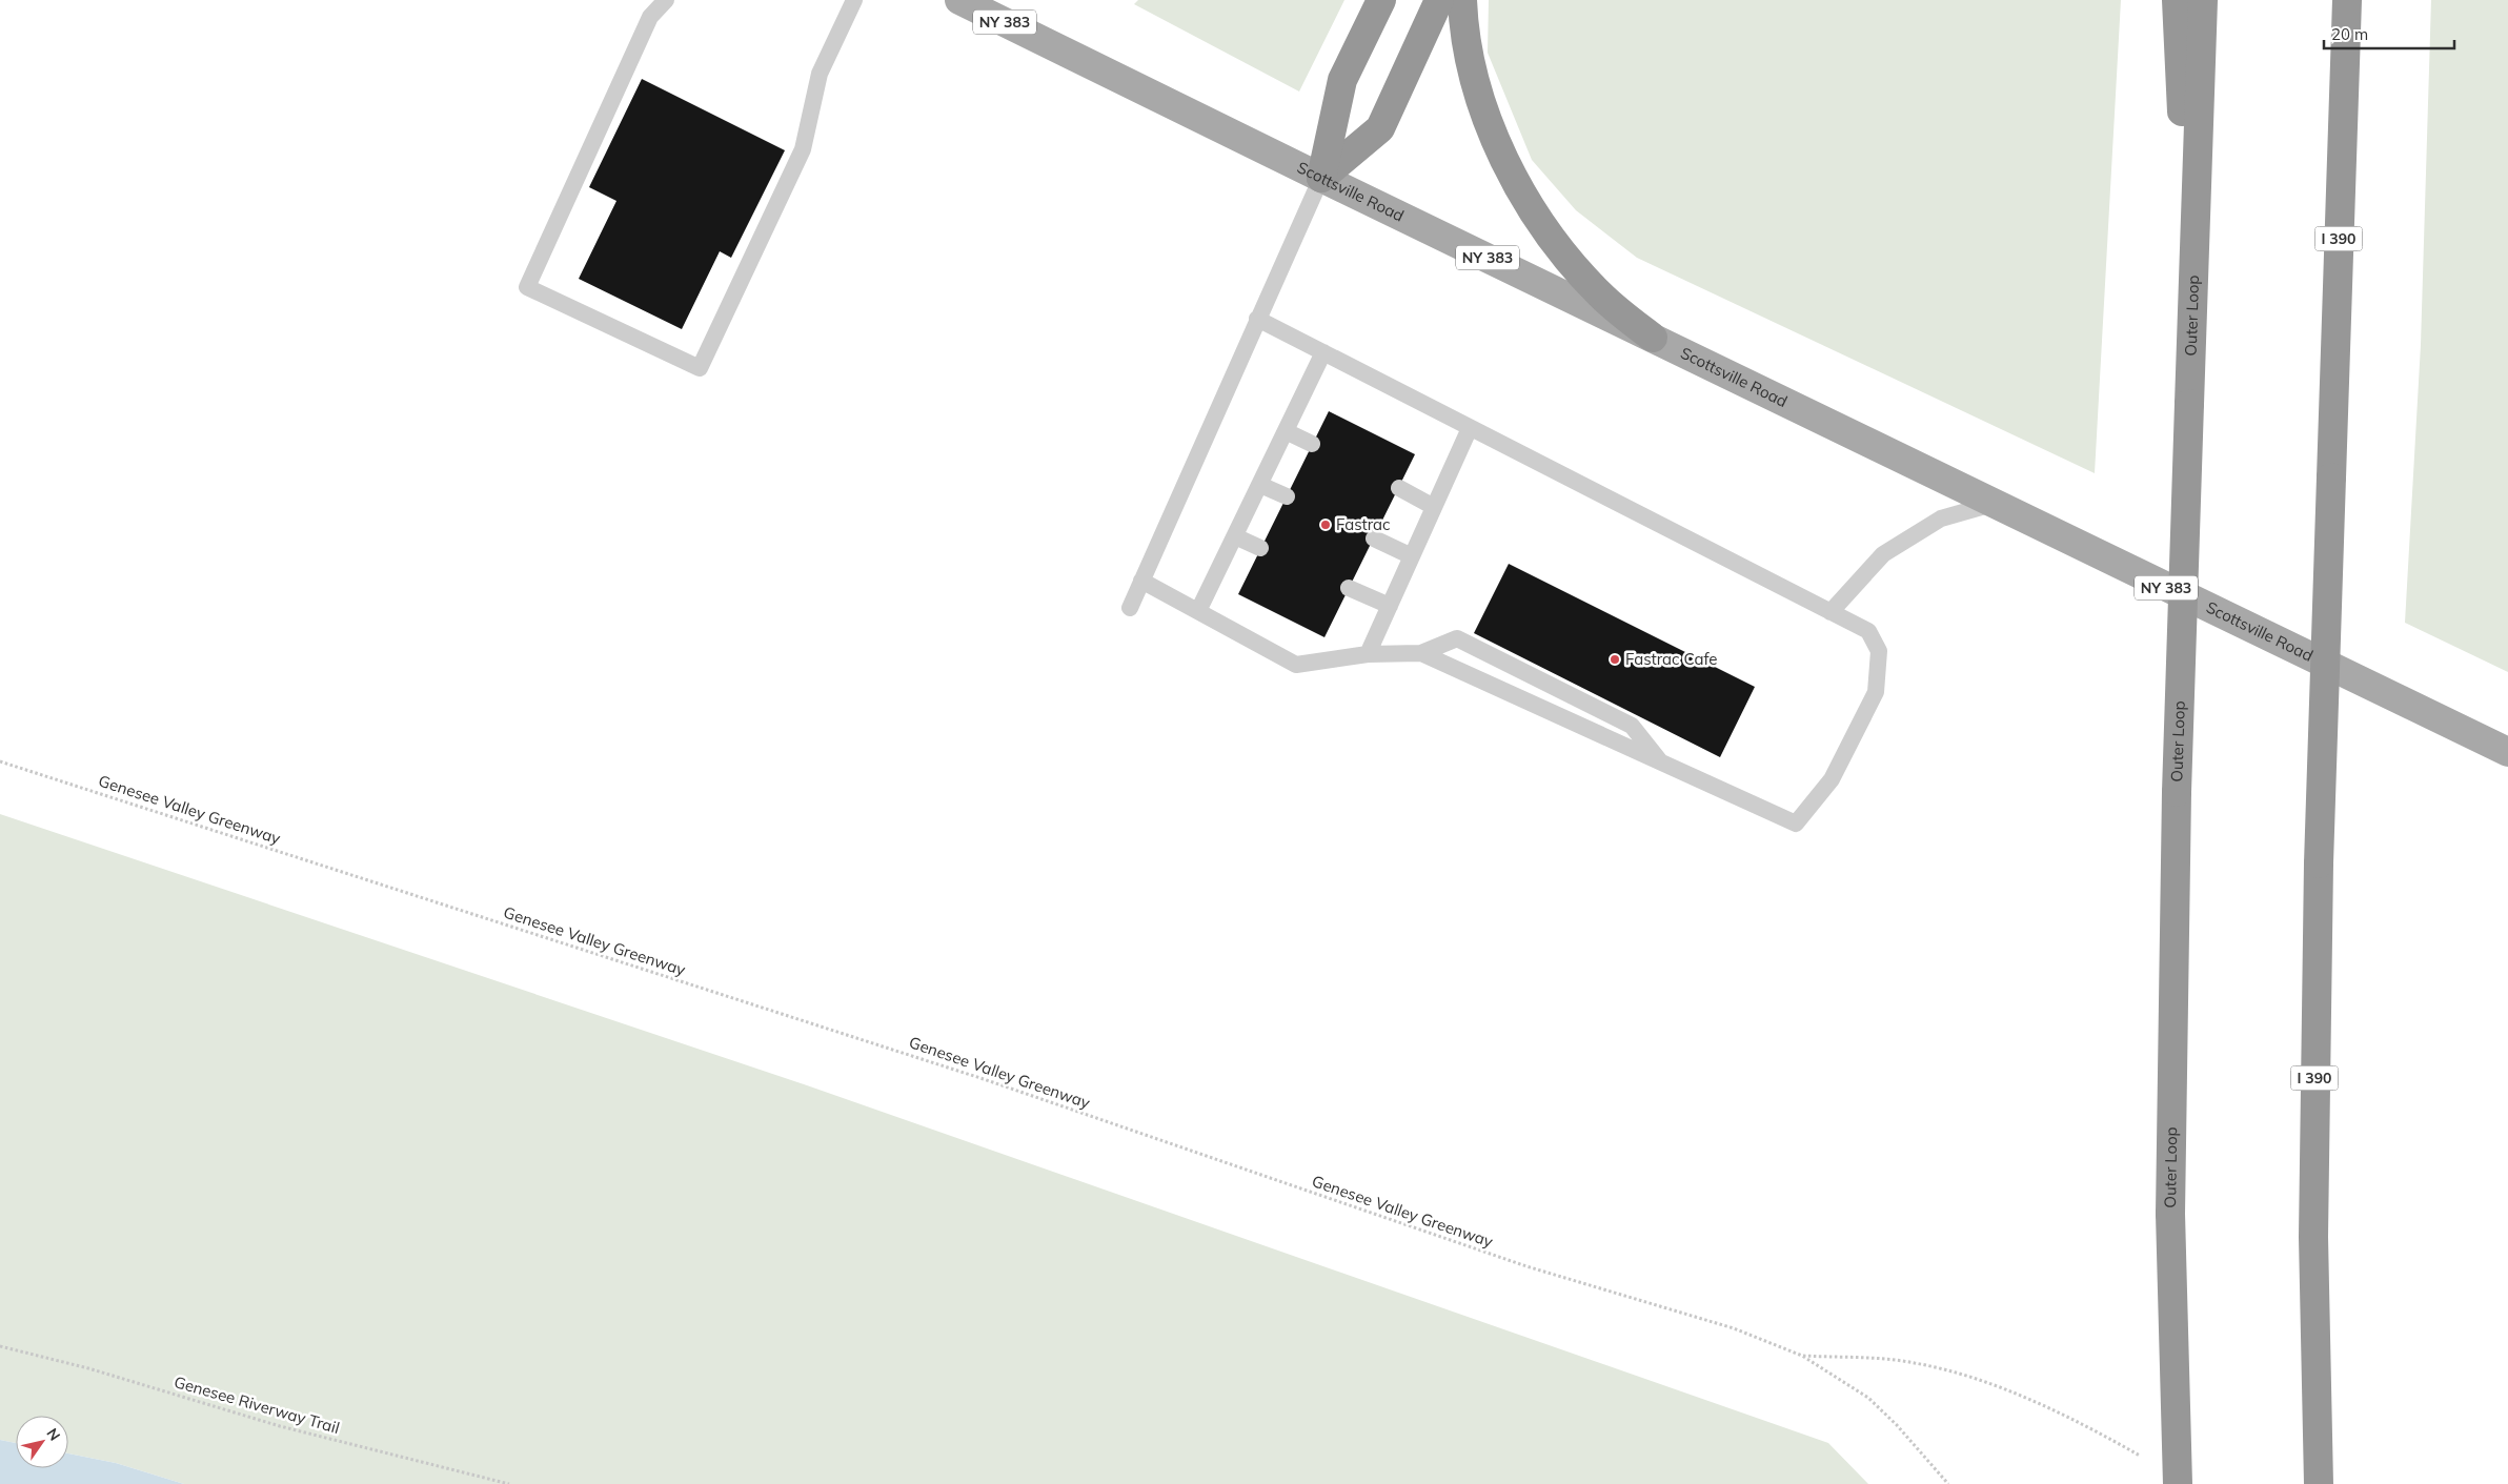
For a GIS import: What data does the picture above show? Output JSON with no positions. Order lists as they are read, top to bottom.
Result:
{
  "streets": {
    "highway": ["I 390", "Outer Loop"],
    "main road": ["NY 383", "Scottsville Road"],
    "path": ["Genesee Valley Greenway", "Genesee Riverway Trail"]
  },
  "places": ["Fastrac", "Fastrac Cafe"],
  "scale_bar": "20 m",
  "north": "top right"
}
